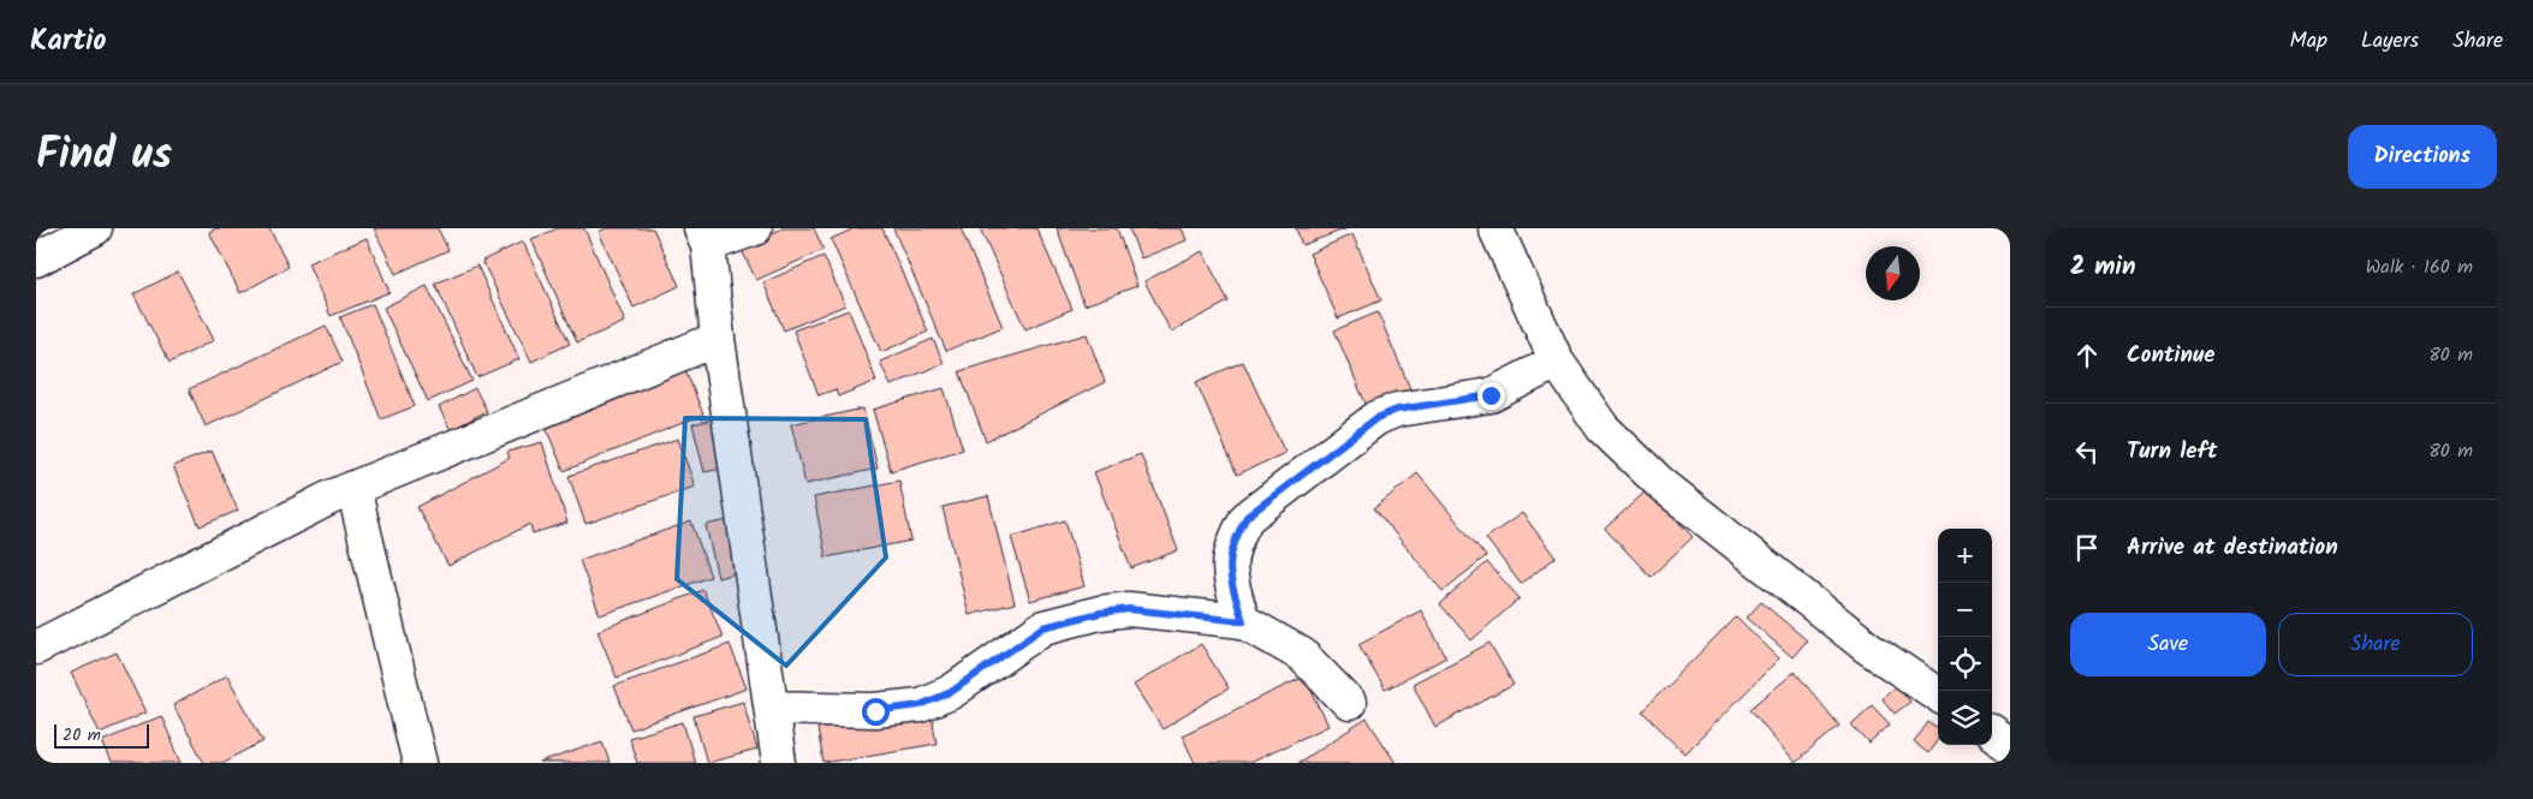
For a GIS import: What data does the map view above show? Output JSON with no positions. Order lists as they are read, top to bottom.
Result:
{
  "scale_bar": "20 m",
  "north": "bottom",
  "page": {
    "header": "Kartio",
    "nav": ["Map", "Layers", "Share"],
    "title": "Find us",
    "buttons": [
      "Directions",
      ["Save", "Share"]
    ],
    "heading": ["2 min", "Walk · 160 m"],
    "list": [
      ["Continue", "80 m"],
      ["Turn left", "80 m"],
      "Arrive at destination"
    ],
    "map_buttons": ["+", "−"],
    "scale": "20 m"
  }
}
